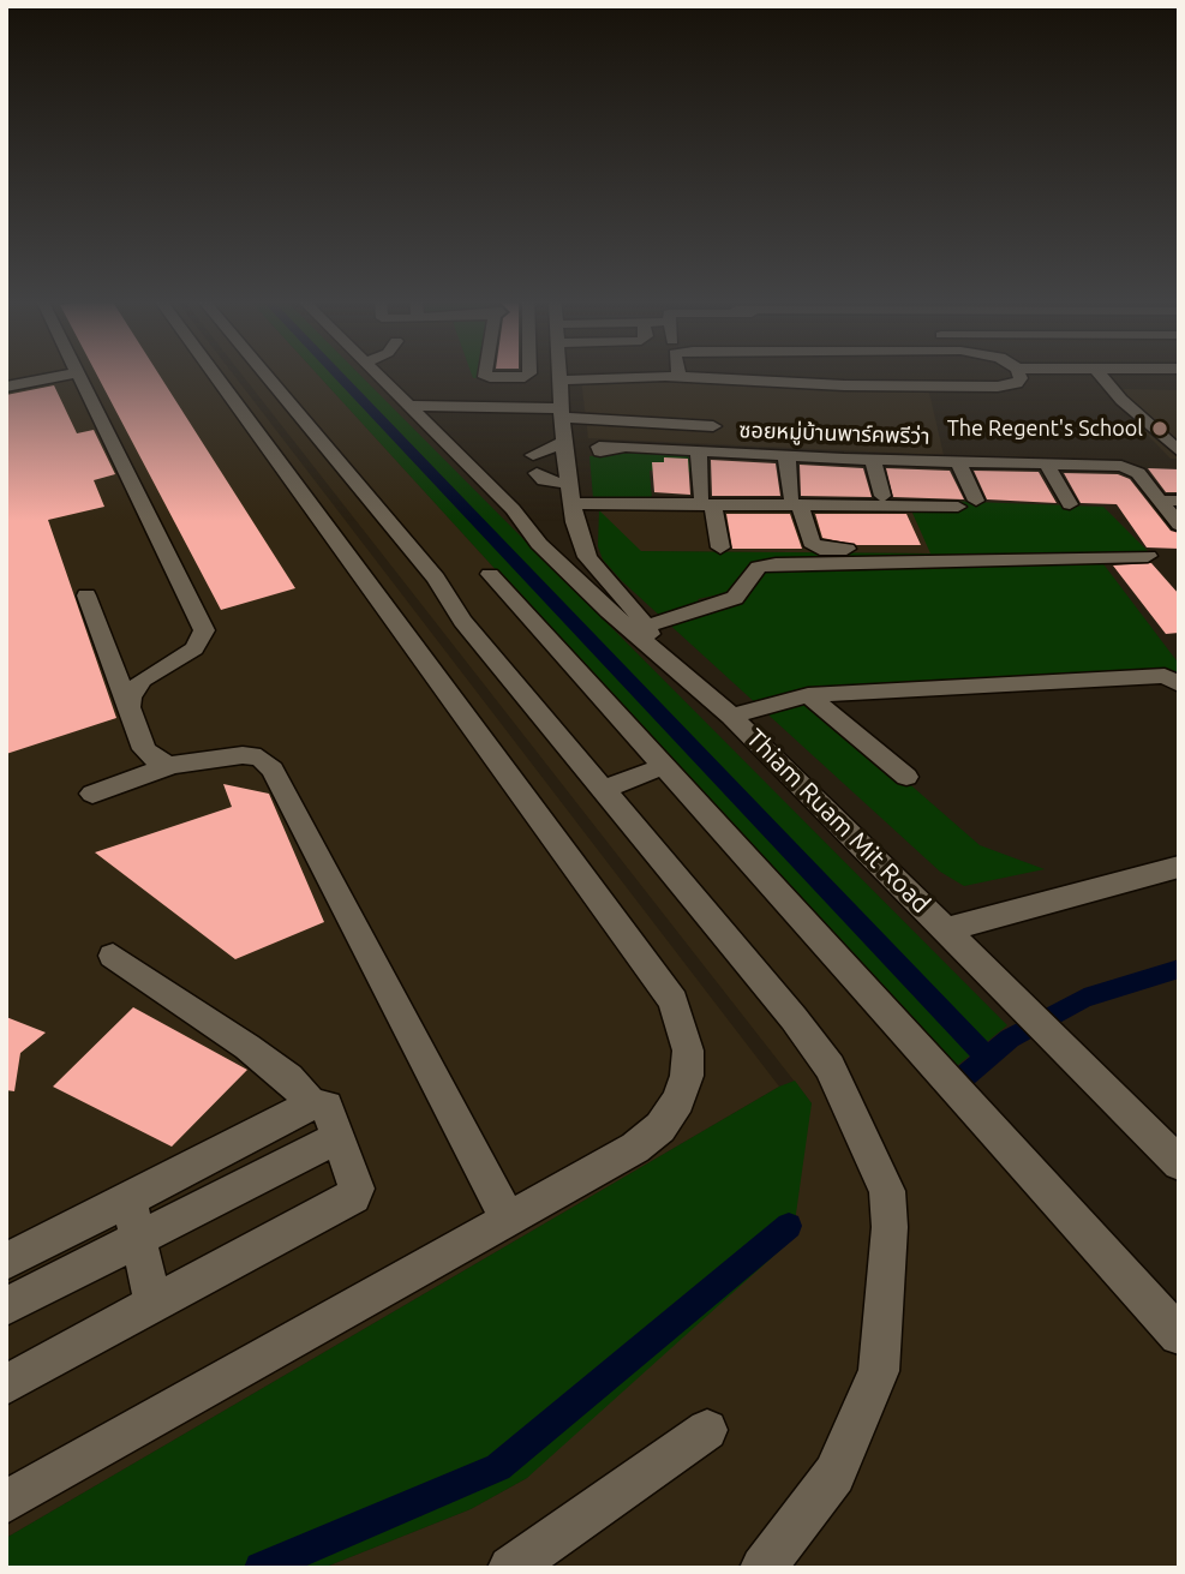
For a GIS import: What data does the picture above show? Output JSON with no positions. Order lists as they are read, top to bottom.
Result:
{
  "streets": {
    "street": ["ซอยหมู่บ้านพาร์คพรีว่า", "Thiam Ruam Mit Road"]
  },
  "crossings": [
    ["ซอยหมู่บ้านพาร์คพรีว่า", "Thiam Ruam Mit Road"]
  ],
  "places": ["The Regent's School"]
}
